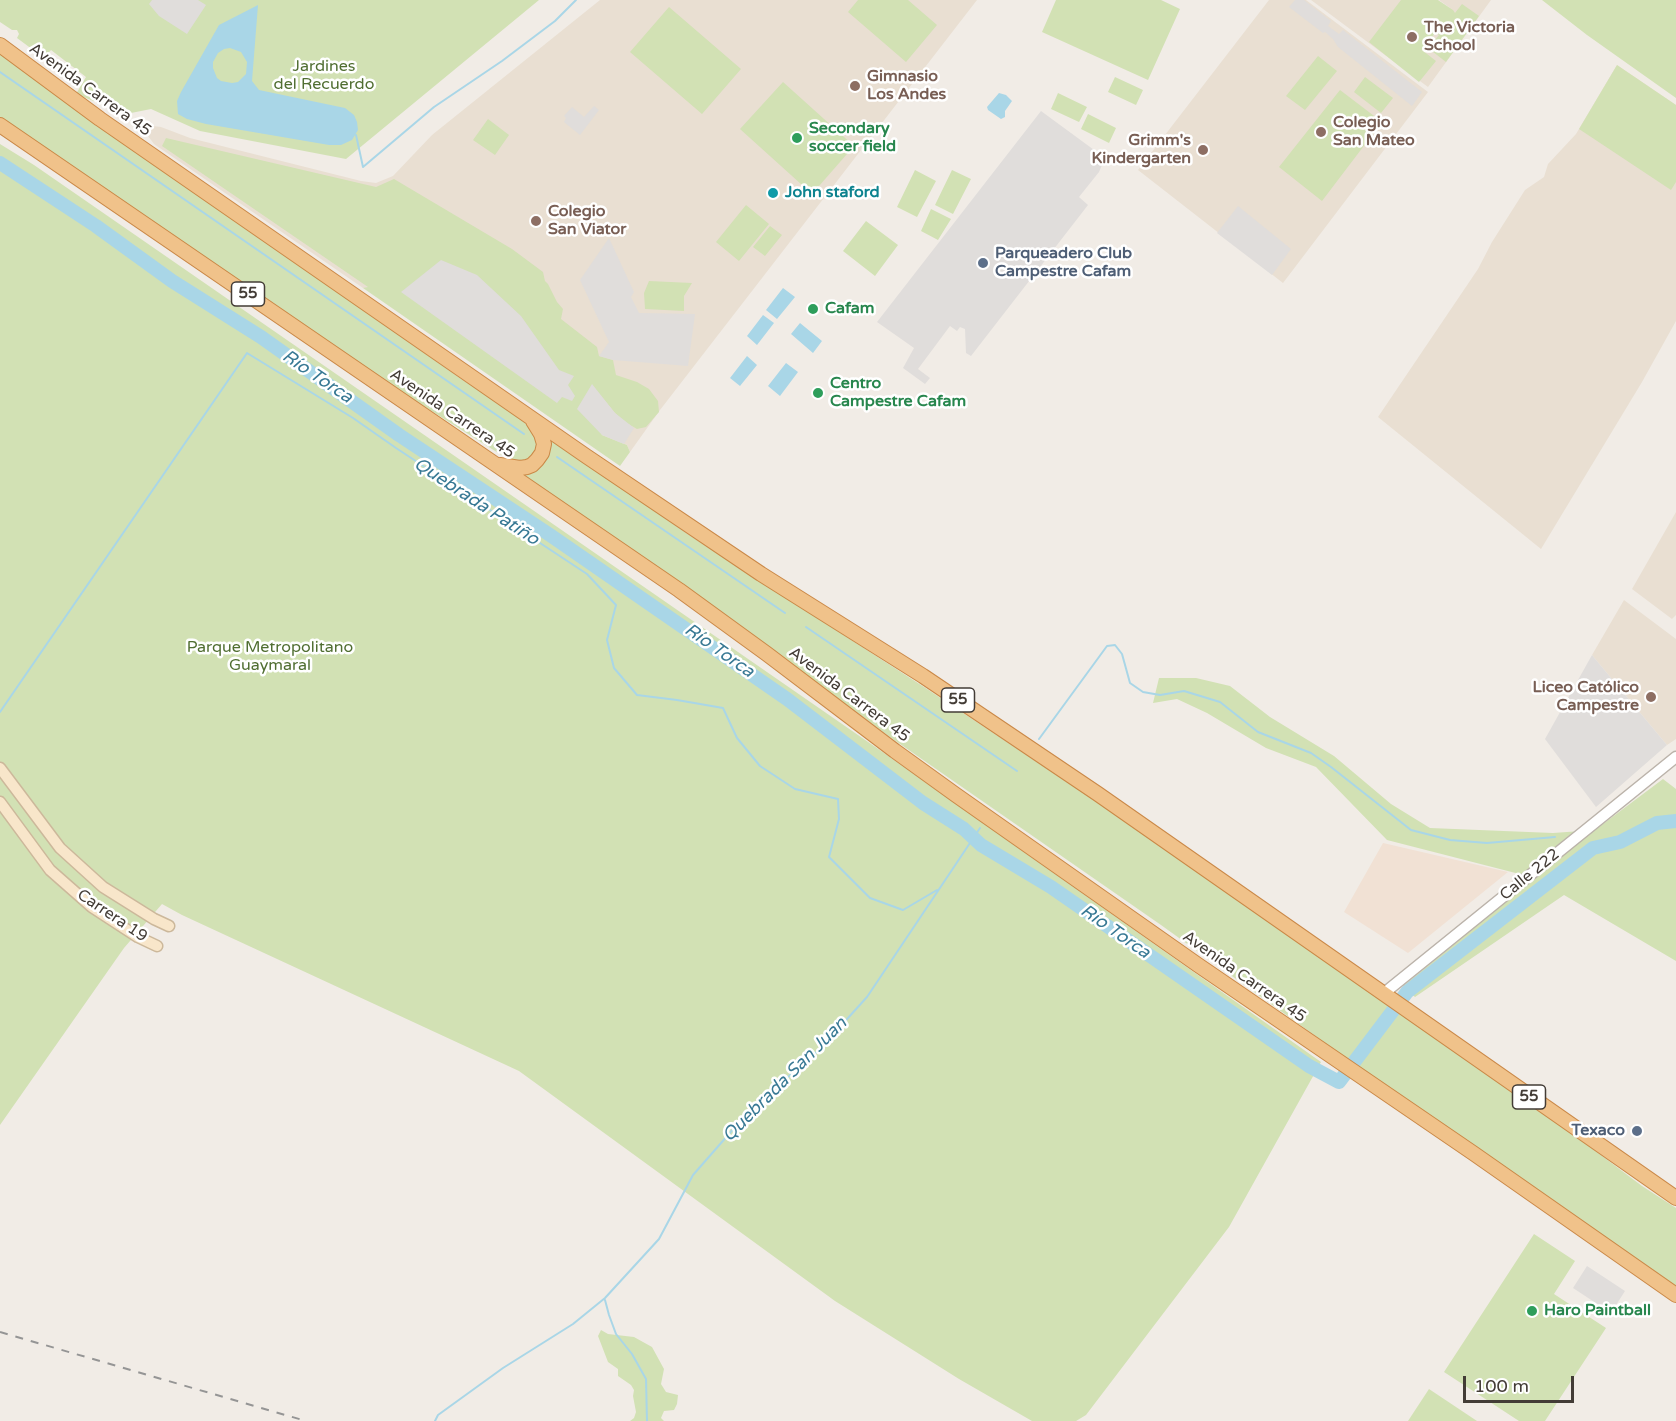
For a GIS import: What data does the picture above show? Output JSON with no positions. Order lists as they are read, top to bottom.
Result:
{
  "streets": {
    "highway": ["Avenida Carrera 45", "55"],
    "main road": ["Carrera 19"],
    "street": ["Calle 222"]
  },
  "crossings": [
    ["Avenida Carrera 45", "Calle 222"]
  ],
  "water": ["Río Torca", "Quebrada Patiño", "Quebrada San Juan"],
  "parks": ["Jardines del Recuerdo", "Parque Metropolitano Guaymaral"],
  "places": [
    "The Victoria School",
    "Gimnasio Los Andes",
    "Colegio San Mateo",
    "Secondary soccer field",
    "Grimm's Kindergarten",
    "John staford",
    "Colegio San Viator",
    "Parqueadero Club Campestre Cafam",
    "Cafam",
    "Centro Campestre Cafam",
    "Liceo Católico Campestre",
    "Texaco",
    "Haro Paintball"
  ],
  "scale_bar": "100 m"
}
